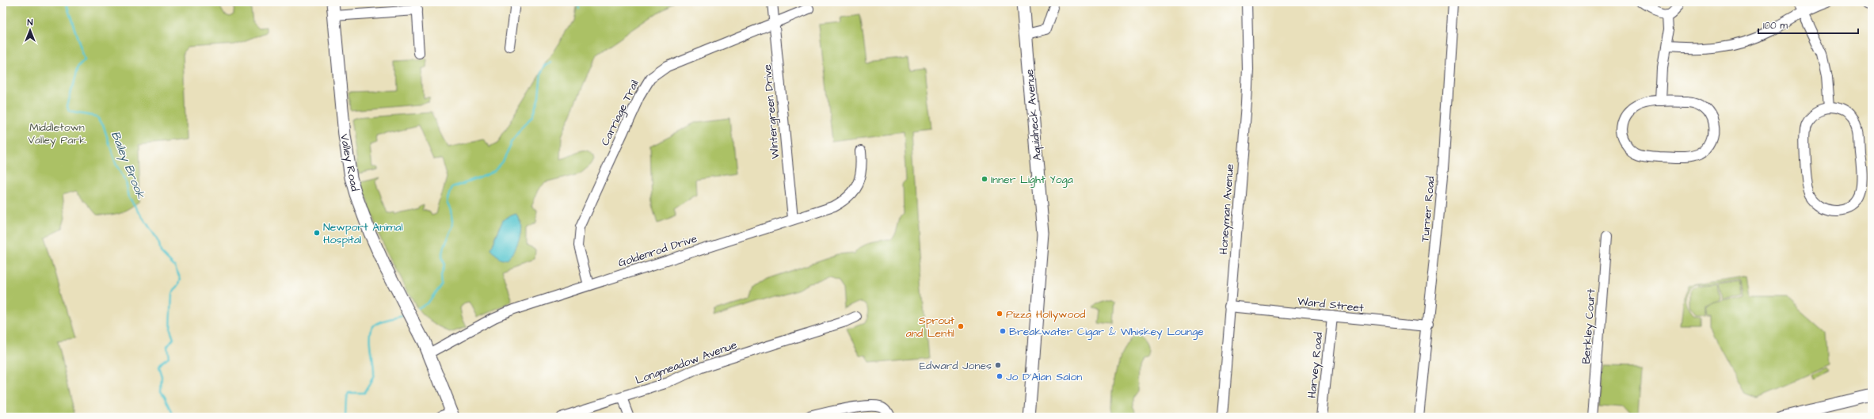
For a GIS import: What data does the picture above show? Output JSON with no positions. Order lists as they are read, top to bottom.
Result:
{
  "streets": {
    "main road": ["Aquidneck Avenue", "Valley Road"],
    "street": [
      "Wintergreen Drive",
      "Carriage Trail",
      "Honeyman Avenue",
      "Turner Road",
      "Goldenrod Drive",
      "Ward Street",
      "Berkley Court",
      "Longmeadow Avenue",
      "Harvey Road"
    ]
  },
  "crossings": [
    ["Wintergreen Drive", "Carriage Trail"],
    ["Wintergreen Drive", "Goldenrod Drive"],
    ["Carriage Trail", "Goldenrod Drive"],
    ["Valley Road", "Goldenrod Drive"],
    ["Honeyman Avenue", "Ward Street"],
    ["Turner Road", "Ward Street"],
    ["Ward Street", "Harvey Road"]
  ],
  "water": ["Bailey Brook"],
  "parks": ["Middletown Valley Park"],
  "places": [
    "Inner Light Yoga",
    "Newport Animal Hospital",
    "Pizza Hollywood",
    "Sprout and Lentil",
    "Breakwater Cigar & Whiskey Lounge",
    "Edward Jones",
    "Jo D'Alan Salon"
  ],
  "scale_bar": "100 m",
  "north": "top"
}
